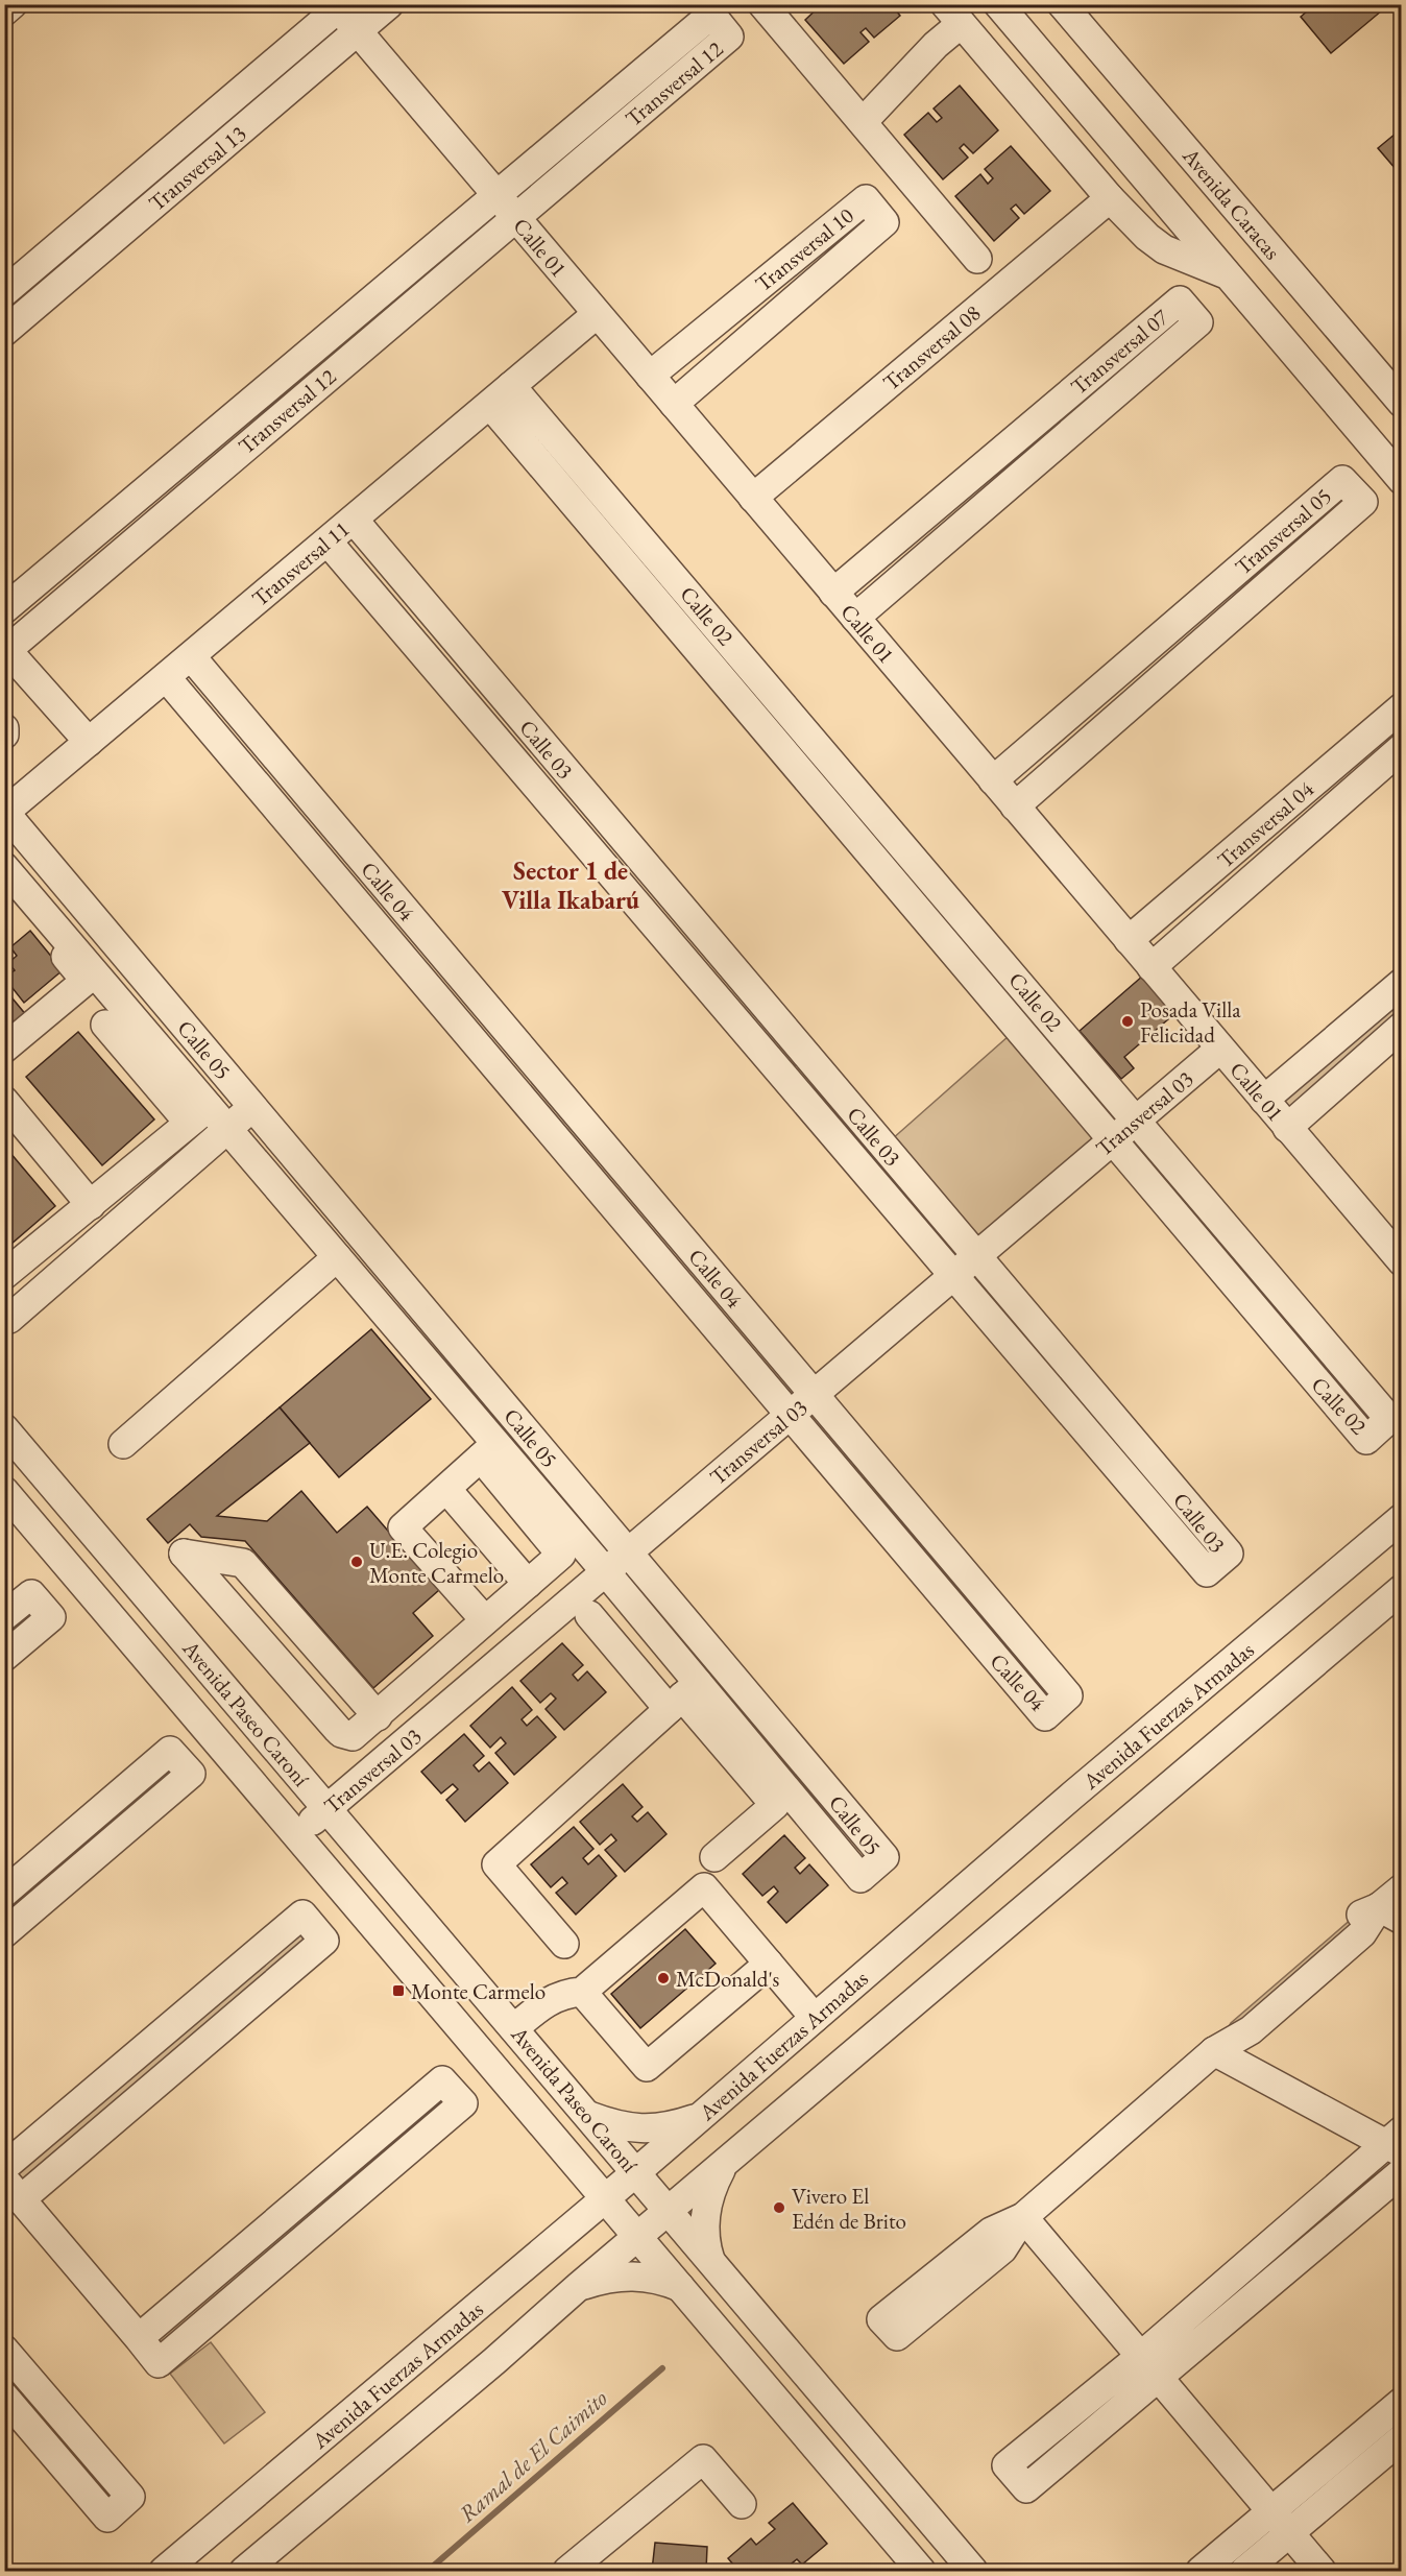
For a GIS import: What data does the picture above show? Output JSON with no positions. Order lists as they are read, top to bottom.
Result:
{
  "streets": {
    "street": [
      "Transversal 12",
      "Transversal 13",
      "Avenida Caracas",
      "Calle 01",
      "Transversal 10",
      "Transversal 08",
      "Transversal 07",
      "Transversal 05",
      "Transversal 11",
      "Calle 02",
      "Calle 03",
      "Transversal 04",
      "Calle 04",
      "Calle 05",
      "Transversal 03",
      "Avenida Paseo Caroní",
      "Avenida Fuerzas Armadas"
    ]
  },
  "crossings": [
    ["Transversal 12", "Calle 01"],
    ["Transversal 13", "Calle 01"],
    ["Calle 01", "Transversal 10"],
    ["Calle 01", "Transversal 08"],
    ["Calle 01", "Transversal 07"],
    ["Calle 01", "Transversal 05"],
    ["Calle 01", "Transversal 11"],
    ["Calle 01", "Transversal 04"],
    ["Calle 01", "Transversal 03"],
    ["Transversal 11", "Calle 02"],
    ["Transversal 11", "Calle 03"],
    ["Transversal 11", "Calle 04"],
    ["Transversal 11", "Calle 05"],
    ["Calle 02", "Transversal 03"],
    ["Calle 03", "Transversal 03"],
    ["Calle 04", "Transversal 03"],
    ["Calle 05", "Transversal 03"],
    ["Transversal 03", "Avenida Paseo Caroní"],
    ["Avenida Paseo Caroní", "Avenida Fuerzas Armadas"]
  ],
  "districts": ["Sector 1 de Villa Ikabarú"],
  "water": ["Ramal de El Caimito"],
  "places": {
    "other": [
      "Posada Villa Felicidad",
      "U.E. Colegio Monte Carmelo",
      "McDonald's",
      "Vivero El Edén de Brito"
    ],
    "transit": ["Monte Carmelo"]
  }
}
